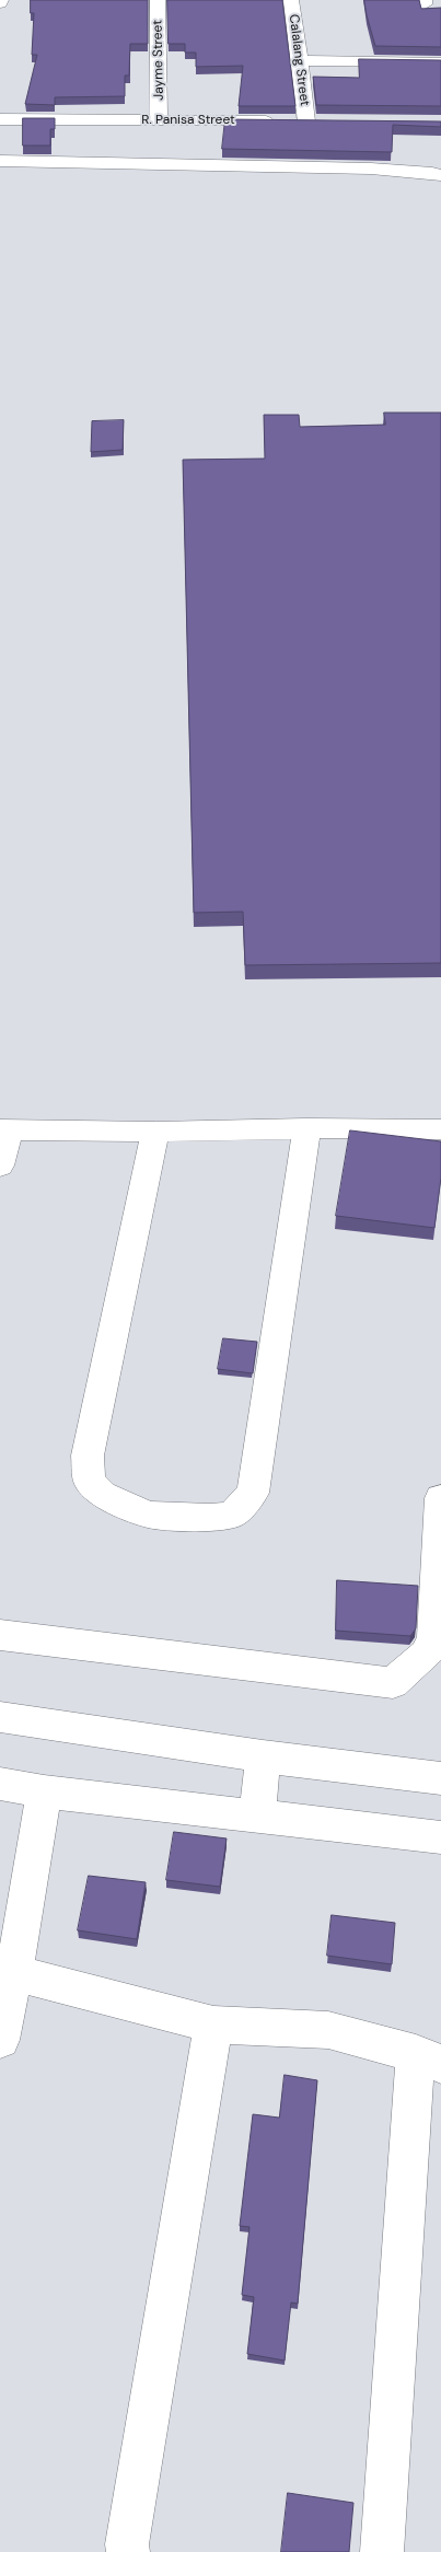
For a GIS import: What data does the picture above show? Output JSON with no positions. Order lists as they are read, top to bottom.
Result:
{
  "streets": {
    "street": ["Jayme Street", "Calalang Street", "R. Panisa Street"]
  },
  "crossings": [
    ["Jayme Street", "R. Panisa Street"],
    ["Calalang Street", "R. Panisa Street"]
  ]
}
